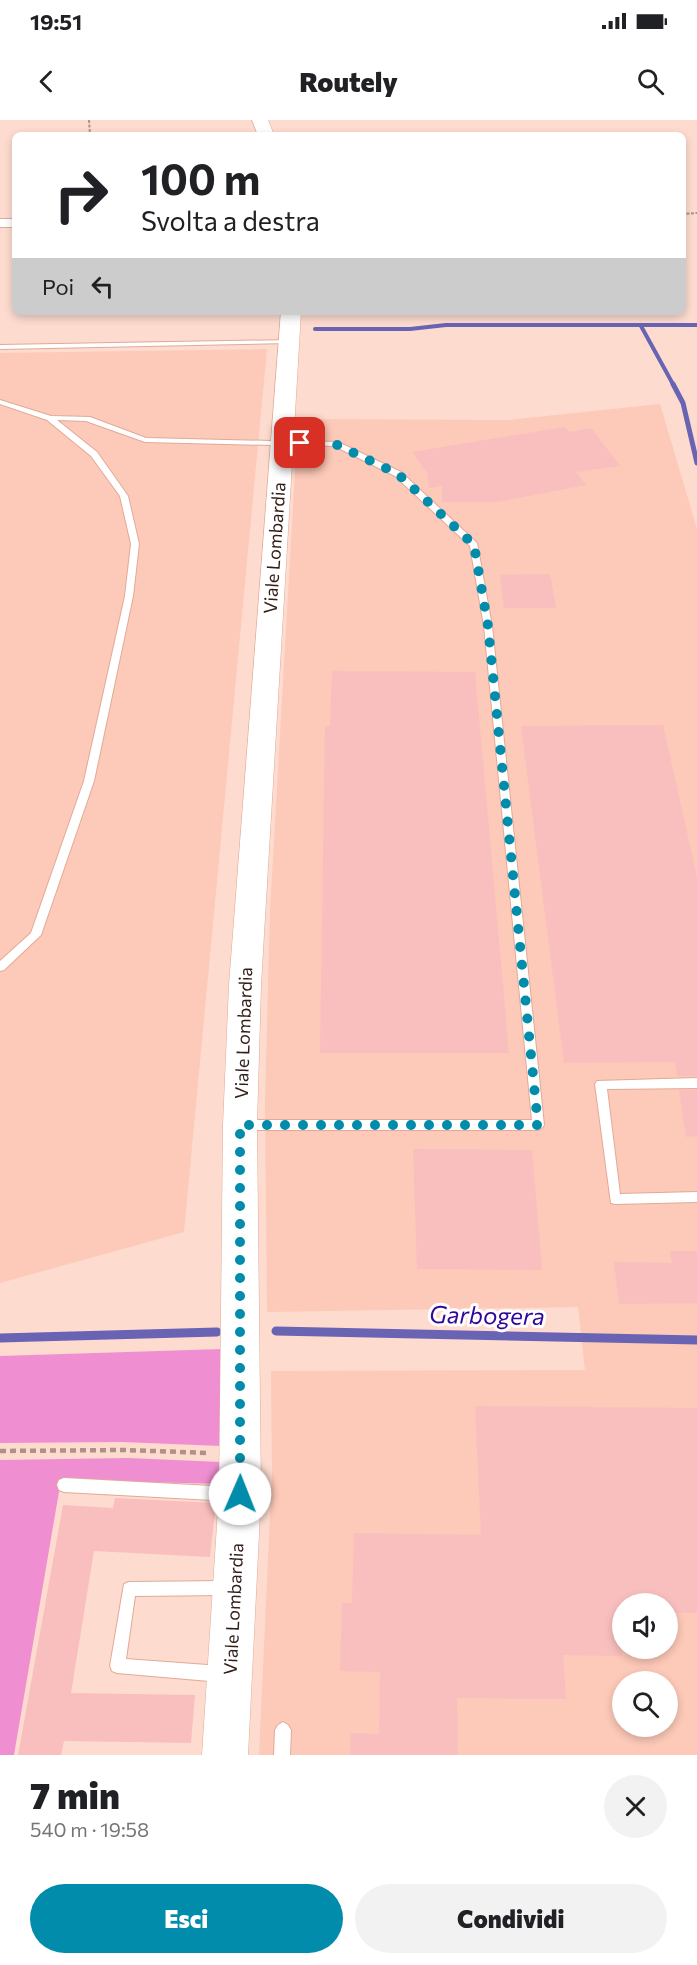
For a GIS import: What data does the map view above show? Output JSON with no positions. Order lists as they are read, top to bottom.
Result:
{
  "streets": {
    "street": ["Viale Lombardia"]
  },
  "water": ["Garbogera"],
  "page": {
    "status": "19:51",
    "header": "Routely",
    "turn": ["100 m", "Svolta a destra"],
    "then": "Poi",
    "heading": ["7 min", "540 m · 19:58"],
    "buttons": ["Esci", "Condividi"]
  }
}
